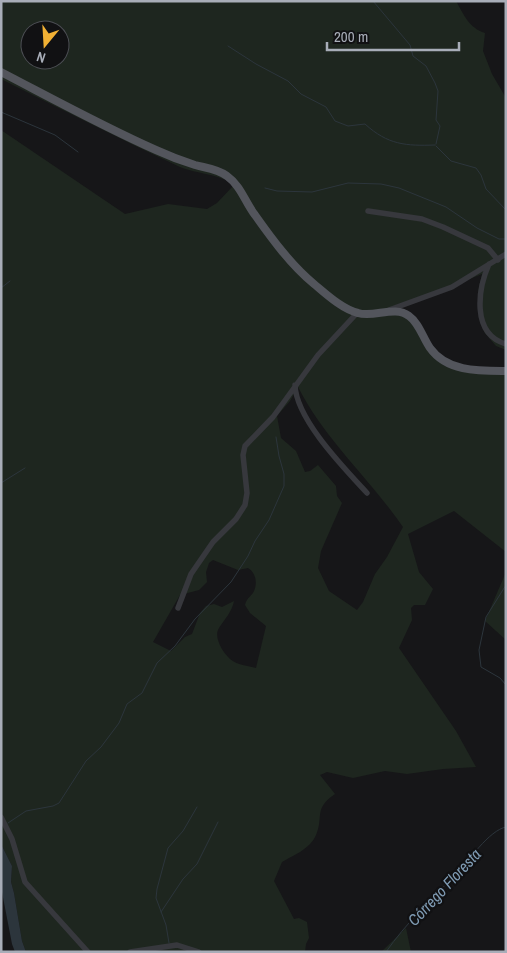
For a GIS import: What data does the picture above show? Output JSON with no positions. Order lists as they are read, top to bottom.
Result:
{
  "water": ["Córrego Floresta"],
  "scale_bar": "200 m",
  "north": "bottom"
}
